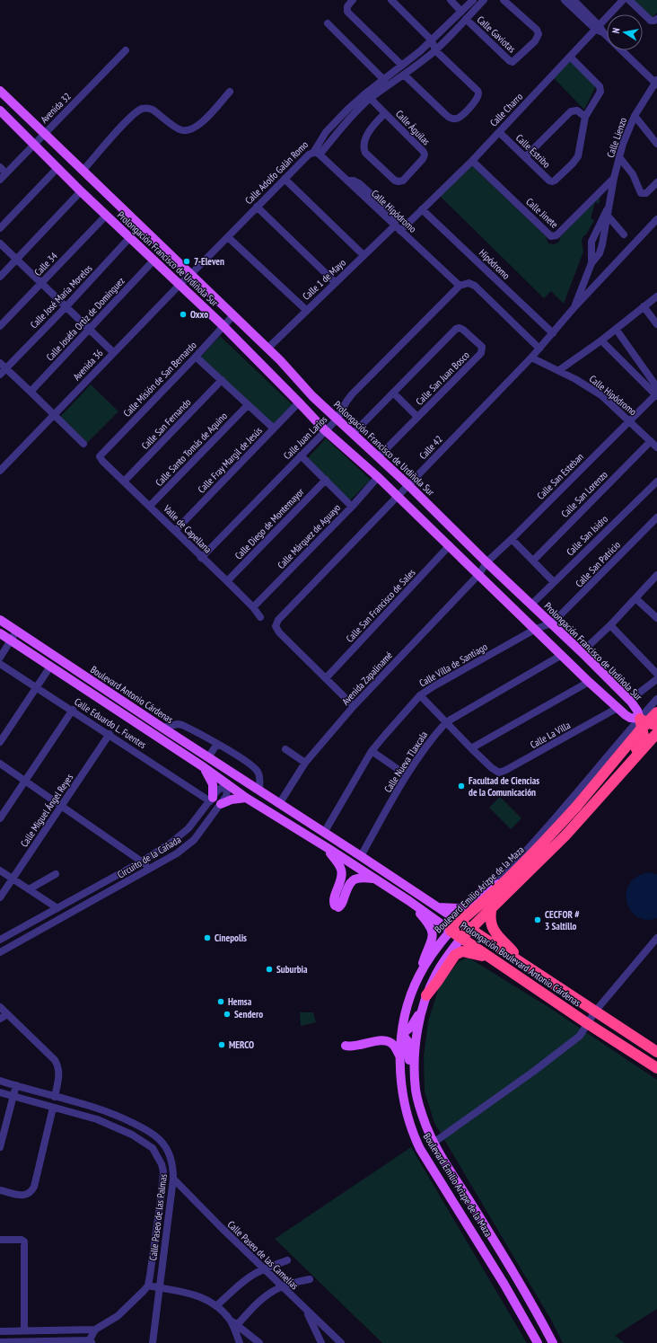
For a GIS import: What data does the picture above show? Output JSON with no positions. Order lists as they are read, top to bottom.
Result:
{
  "streets": {
    "highway": ["Boulevard Emilio Arizpe de la Maza", "Prolongación Boulevard Antonio Cárdenas"],
    "main road": ["Prolongación Francisco de Urdiñola Sur", "Boulevard Antonio Cárdenas"],
    "street": [
      "Calle Gaviotas",
      "Avenida 32",
      "Calle Charro",
      "Calle Águilas",
      "Calle Lienzo",
      "Calle Estribo",
      "Calle Adolfo Galán Romo",
      "Calle Hipódromo",
      "Calle Jinete",
      "Calle 34",
      "Hipódromo",
      "Calle 1 de Mayo",
      "Calle José María Morelos",
      "Calle Joséfa Ortiz de Domínguez",
      "Avenida 36",
      "Calle San Juan Bosco",
      "Calle Misión de San Bernardo",
      "Calle San Fernando",
      "Calle Juan Larios",
      "Calle 42",
      "Calle Santo Tomás de Aquino",
      "Calle Fray Margil de Jesús",
      "Calle San Esteban",
      "Calle San Lorenzo",
      "Calle Diego de Montemayor",
      "Valle de Capellana",
      "Calle San Isidro",
      "Calle Márquez de Aguayo",
      "Calle San Patricio",
      "Calle San Francisco de Sales",
      "Calle Villa de Santiago",
      "Avenida Zapalinamé",
      "Calle Eduardo L. Fuentes",
      "Calle La Villa",
      "Calle Nueva Tlaxcala",
      "Calle Miguel Ángel Reyes",
      "Circuito de la Cañada",
      "Calle Paseo de las Palmas",
      "Calle Paseo de las Camelias"
    ]
  },
  "crossings": [
    ["Calle Gaviotas", "Calle Adolfo Galán Romo"],
    ["Avenida 32", "Prolongación Francisco de Urdiñola Sur"],
    ["Calle Charro", "Calle Estribo"],
    ["Calle Charro", "Calle Hipódromo"],
    ["Calle Charro", "Calle Jinete"],
    ["Calle Charro", "Hipódromo"],
    ["Calle Águilas", "Calle Adolfo Galán Romo"],
    ["Calle Lienzo", "Calle Jinete"],
    ["Calle Lienzo", "Calle 42"],
    ["Calle Adolfo Galán Romo", "Calle Hipódromo"],
    ["Calle Adolfo Galán Romo", "Prolongación Francisco de Urdiñola Sur"],
    ["Calle Adolfo Galán Romo", "Avenida 36"],
    ["Calle Hipódromo", "Calle 1 de Mayo"],
    ["Calle Hipódromo", "Calle Juan Larios"],
    ["Calle Hipódromo", "Calle 42"],
    ["Calle Hipódromo", "Calle San Esteban"],
    ["Calle Hipódromo", "Calle San Lorenzo"],
    ["Prolongación Francisco de Urdiñola Sur", "Calle 34"],
    ["Prolongación Francisco de Urdiñola Sur", "Calle 1 de Mayo"],
    ["Prolongación Francisco de Urdiñola Sur", "Calle José María Morelos"],
    ["Prolongación Francisco de Urdiñola Sur", "Calle Joséfa Ortiz de Domínguez"],
    ["Prolongación Francisco de Urdiñola Sur", "Avenida 36"],
    ["Prolongación Francisco de Urdiñola Sur", "Calle San Juan Bosco"],
    ["Prolongación Francisco de Urdiñola Sur", "Calle Misión de San Bernardo"],
    ["Prolongación Francisco de Urdiñola Sur", "Calle Juan Larios"],
    ["Prolongación Francisco de Urdiñola Sur", "Calle 42"],
    ["Prolongación Francisco de Urdiñola Sur", "Calle Fray Margil de Jesús"],
    ["Prolongación Francisco de Urdiñola Sur", "Calle San Esteban"],
    ["Prolongación Francisco de Urdiñola Sur", "Calle San Isidro"],
    ["Prolongación Francisco de Urdiñola Sur", "Calle Márquez de Aguayo"],
    ["Prolongación Francisco de Urdiñola Sur", "Calle San Patricio"],
    ["Prolongación Francisco de Urdiñola Sur", "Calle San Francisco de Sales"],
    ["Prolongación Francisco de Urdiñola Sur", "Calle Villa de Santiago"],
    ["Prolongación Francisco de Urdiñola Sur", "Avenida Zapalinamé"],
    ["Prolongación Francisco de Urdiñola Sur", "Calle La Villa"],
    ["Prolongación Francisco de Urdiñola Sur", "Calle Nueva Tlaxcala"],
    ["Hipódromo", "Calle 42"],
    ["Calle Misión de San Bernardo", "Valle de Capellana"],
    ["Calle San Fernando", "Valle de Capellana"],
    ["Calle Juan Larios", "Valle de Capellana"],
    ["Calle 42", "Calle San Francisco de Sales"],
    ["Calle Santo Tomás de Aquino", "Valle de Capellana"],
    ["Calle Fray Margil de Jesús", "Valle de Capellana"],
    ["Calle San Esteban", "Avenida Zapalinamé"],
    ["Calle Diego de Montemayor", "Valle de Capellana"],
    ["Valle de Capellana", "Calle Márquez de Aguayo"],
    ["Calle San Patricio", "Calle Villa de Santiago"],
    ["Calle Villa de Santiago", "Prolongación Boulevard Antonio Cárdenas"],
    ["Avenida Zapalinamé", "Prolongación Boulevard Antonio Cárdenas"],
    ["Boulevard Antonio Cárdenas", "Prolongación Boulevard Antonio Cárdenas"],
    ["Calle Eduardo L. Fuentes", "Calle Miguel Ángel Reyes"],
    ["Calle Eduardo L. Fuentes", "Circuito de la Cañada"],
    ["Calle Nueva Tlaxcala", "Prolongación Boulevard Antonio Cárdenas"],
    ["Circuito de la Cañada", "Prolongación Boulevard Antonio Cárdenas"],
    ["Boulevard Emilio Arizpe de la Maza", "Prolongación Boulevard Antonio Cárdenas"],
    ["Calle Paseo de las Palmas", "Calle Paseo de las Camelias"]
  ],
  "places": [
    "7-Eleven",
    "Oxxo",
    "Facultad de Ciencias de la Comunicación",
    "CECFOR # 3 Saltillo",
    "Cinepolis",
    "Suburbia",
    "Hemsa",
    "Sendero",
    "MERCO"
  ],
  "north": "left"
}
